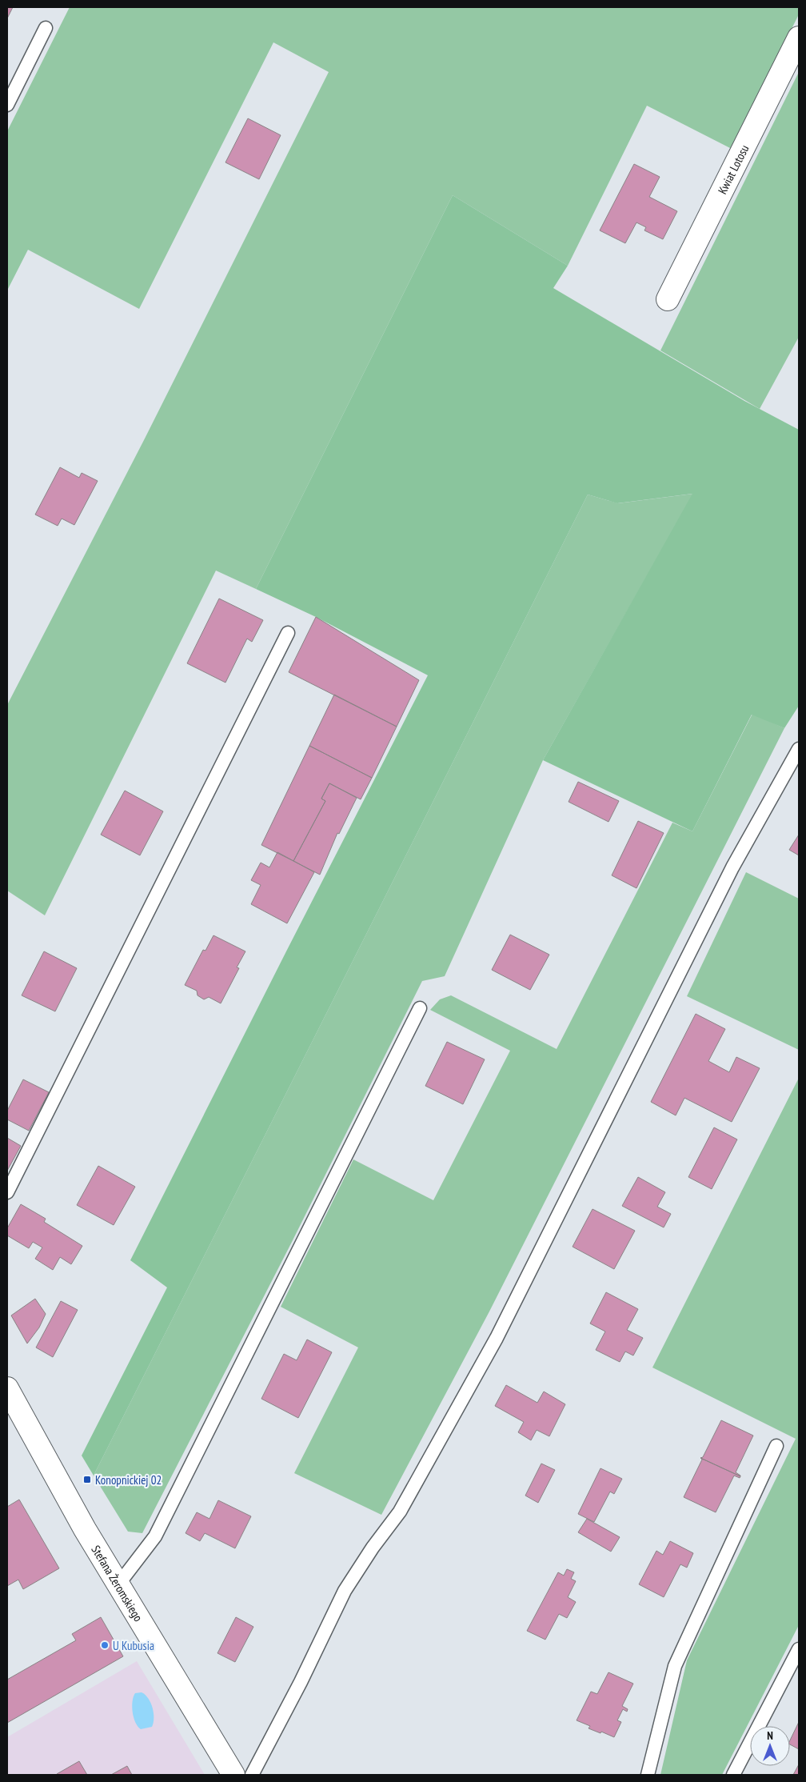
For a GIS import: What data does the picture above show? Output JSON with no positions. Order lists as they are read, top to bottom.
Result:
{
  "streets": {
    "street": ["Kwiat Lotosu", "Stefana Żeromskiego"]
  },
  "places": {
    "transit": ["Konopnickiej 02"],
    "other": ["U Kubusia"]
  },
  "north": "top"
}
